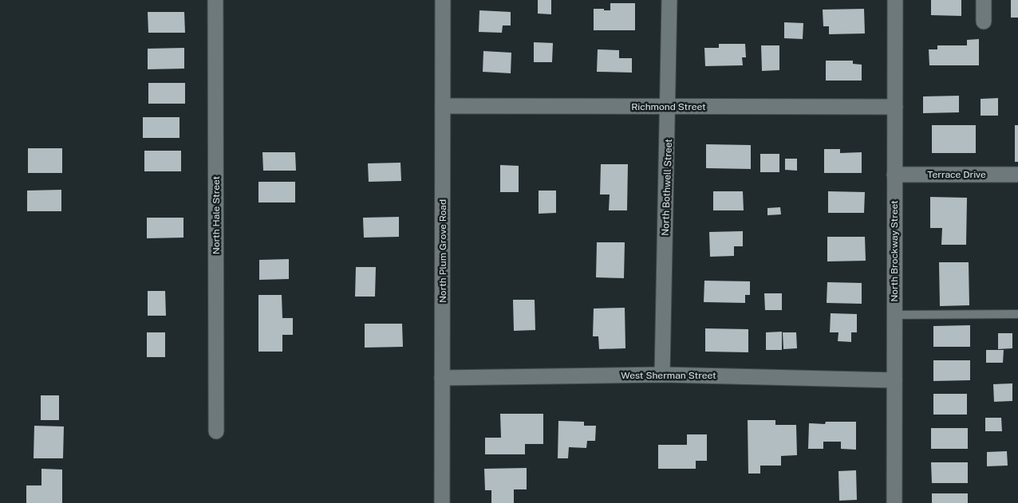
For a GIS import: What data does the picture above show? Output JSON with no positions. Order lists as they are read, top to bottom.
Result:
{
  "streets": {
    "street": [
      "Richmond Street",
      "Terrace Drive",
      "North Bothwell Street",
      "North Hale Street",
      "North Plum Grove Road",
      "North Brockway Street",
      "West Sherman Street"
    ]
  },
  "crossings": [
    ["Richmond Street", "North Bothwell Street"],
    ["Richmond Street", "North Plum Grove Road"],
    ["Richmond Street", "North Brockway Street"],
    ["Terrace Drive", "North Brockway Street"],
    ["North Bothwell Street", "West Sherman Street"],
    ["North Plum Grove Road", "West Sherman Street"],
    ["North Brockway Street", "West Sherman Street"]
  ]
}
